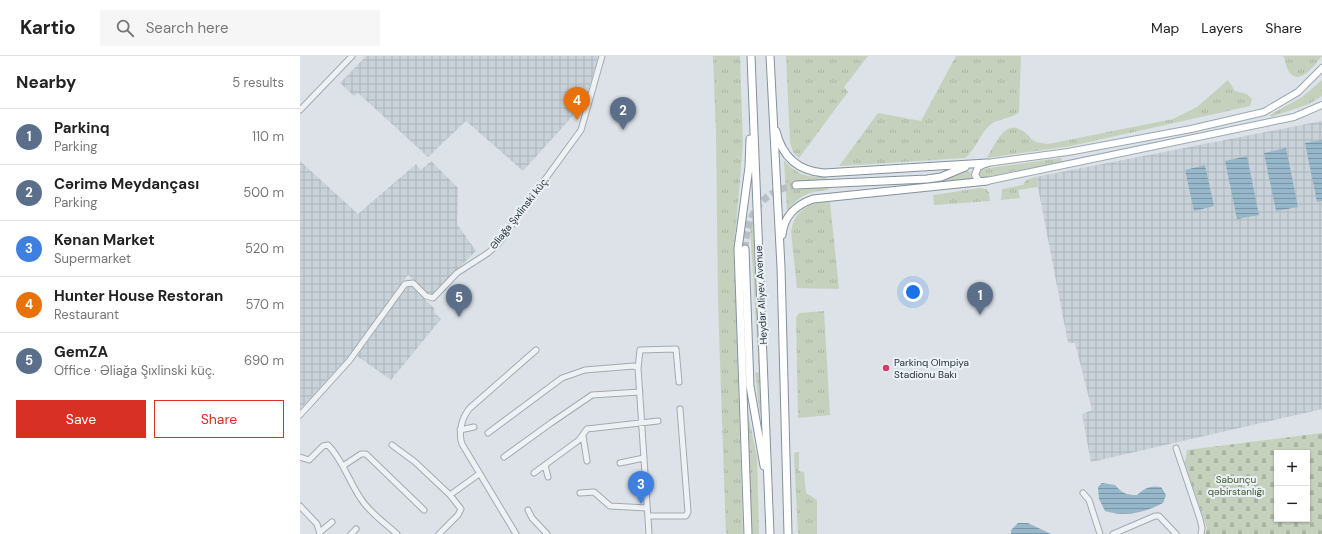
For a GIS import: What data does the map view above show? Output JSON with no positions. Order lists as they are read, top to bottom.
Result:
{
  "streets": {
    "highway": ["Heydar Aliyev Avenue"],
    "street": ["Əliağa Şıxlinski küç."]
  },
  "parks": ["Sabunçu qəbirstanlığı"],
  "places": ["Parkinq Olmpiya Stadionu Bakı"],
  "page": {
    "header": "Kartio",
    "search": "Search here",
    "nav": ["Map", "Layers", "Share"],
    "heading": ["Nearby", "5 results"],
    "pins": [
      "4",
      "2",
      "1",
      "5",
      "3"
    ],
    "list": [
      {
        "mark": "1",
        "name": "Parkinq",
        "note": "Parking",
        "value": "110 m"
      },
      {
        "mark": "2",
        "name": "Cərimə Meydançası",
        "note": "Parking",
        "value": "500 m"
      },
      {
        "mark": "3",
        "name": "Kənan Market",
        "note": "Supermarket",
        "value": "520 m"
      },
      {
        "mark": "4",
        "name": "Hunter House Restoran",
        "note": "Restaurant",
        "value": "570 m"
      },
      {
        "mark": "5",
        "name": "GemZA",
        "note": "Office · Əliağa Şıxlinski küç.",
        "value": "690 m"
      }
    ],
    "buttons": ["Save", "Share"],
    "map_buttons": ["+", "−"]
  }
}
